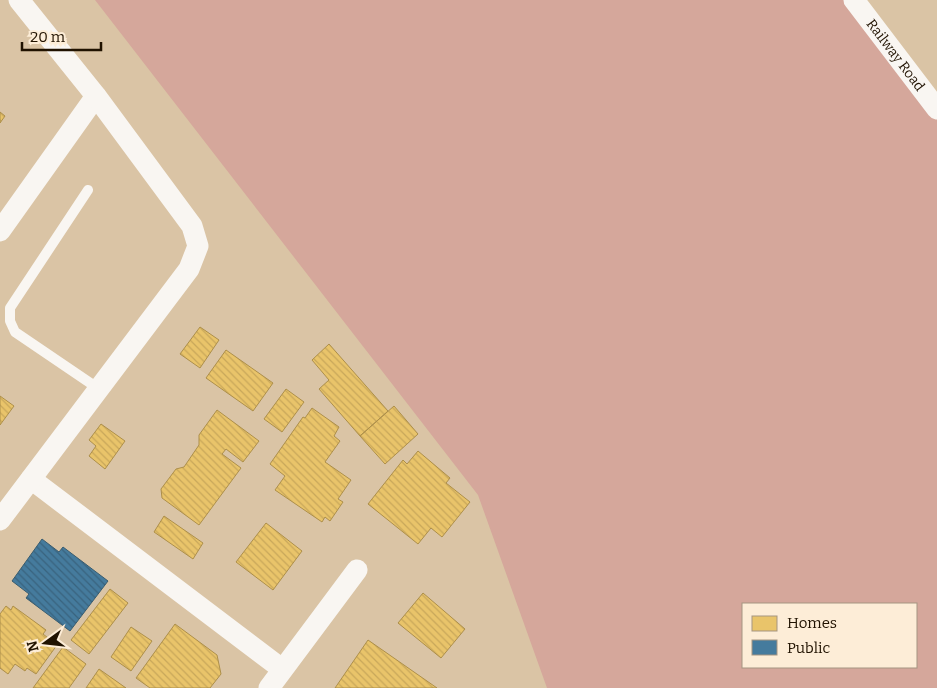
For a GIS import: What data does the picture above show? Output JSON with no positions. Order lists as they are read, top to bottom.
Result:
{
  "streets": {
    "street": ["Railway Road"]
  },
  "legend": ["Homes", "Public"],
  "scale_bar": "20 m",
  "north": "left"
}
